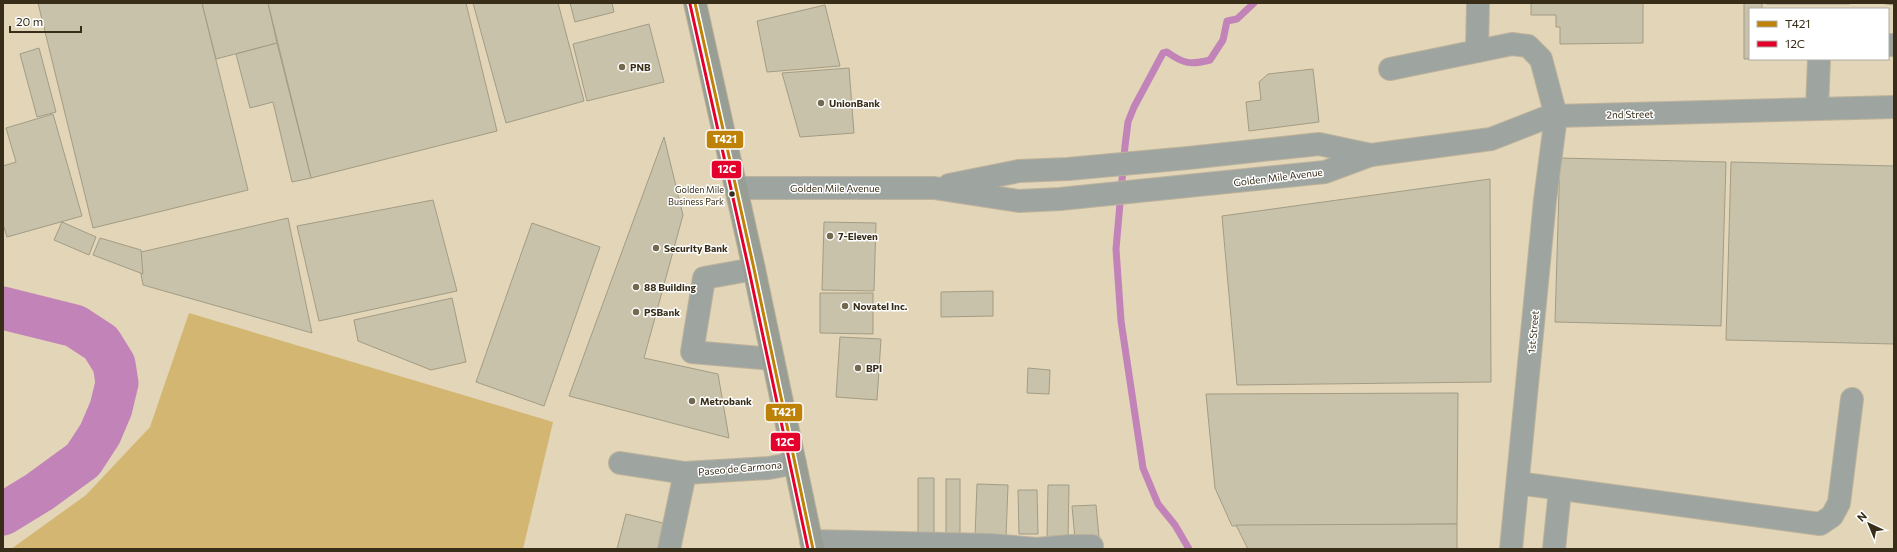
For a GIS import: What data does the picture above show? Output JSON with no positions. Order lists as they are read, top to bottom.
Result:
{
  "streets": {
    "street": [
      "2nd Street",
      "Golden Mile Avenue",
      "1st Street",
      "Paseo de Carmona"
    ]
  },
  "crossings": [
    ["2nd Street", "Golden Mile Avenue"],
    ["2nd Street", "1st Street"]
  ],
  "places": [
    "PNB",
    "UnionBank",
    "Golden Mile Business Park",
    "7-Eleven",
    "Security Bank",
    "88 Building",
    "Novatel Inc.",
    "PSBank",
    "BPI",
    "Metrobank"
  ],
  "lines": ["transit line T421", "transit line 12C"],
  "legend": ["T421", "12C"],
  "scale_bar": "20 m",
  "north": "top left"
}
